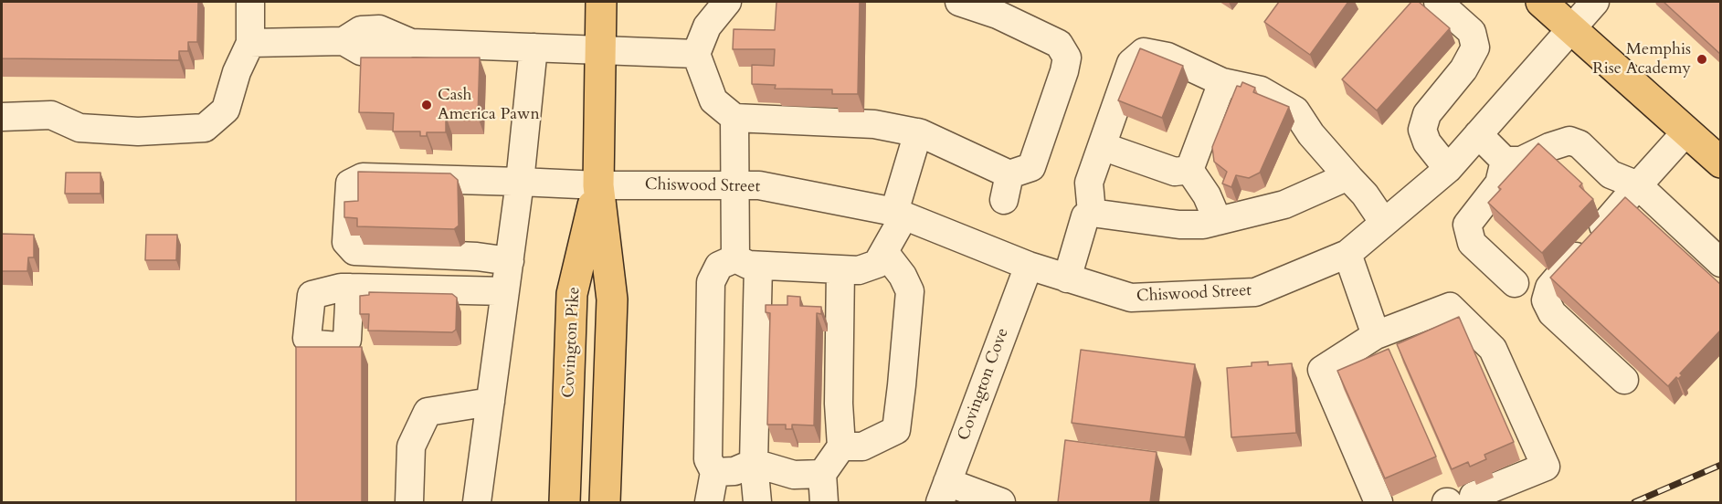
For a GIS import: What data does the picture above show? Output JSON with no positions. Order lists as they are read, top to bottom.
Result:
{
  "streets": {
    "main road": ["Covington Pike"],
    "street": ["Chiswood Street", "Covington Cove"]
  },
  "crossings": [
    ["Chiswood Street", "Covington Pike"],
    ["Chiswood Street", "Covington Cove"]
  ],
  "places": ["Memphis Rise Academy", "Cash America Pawn"]
}
